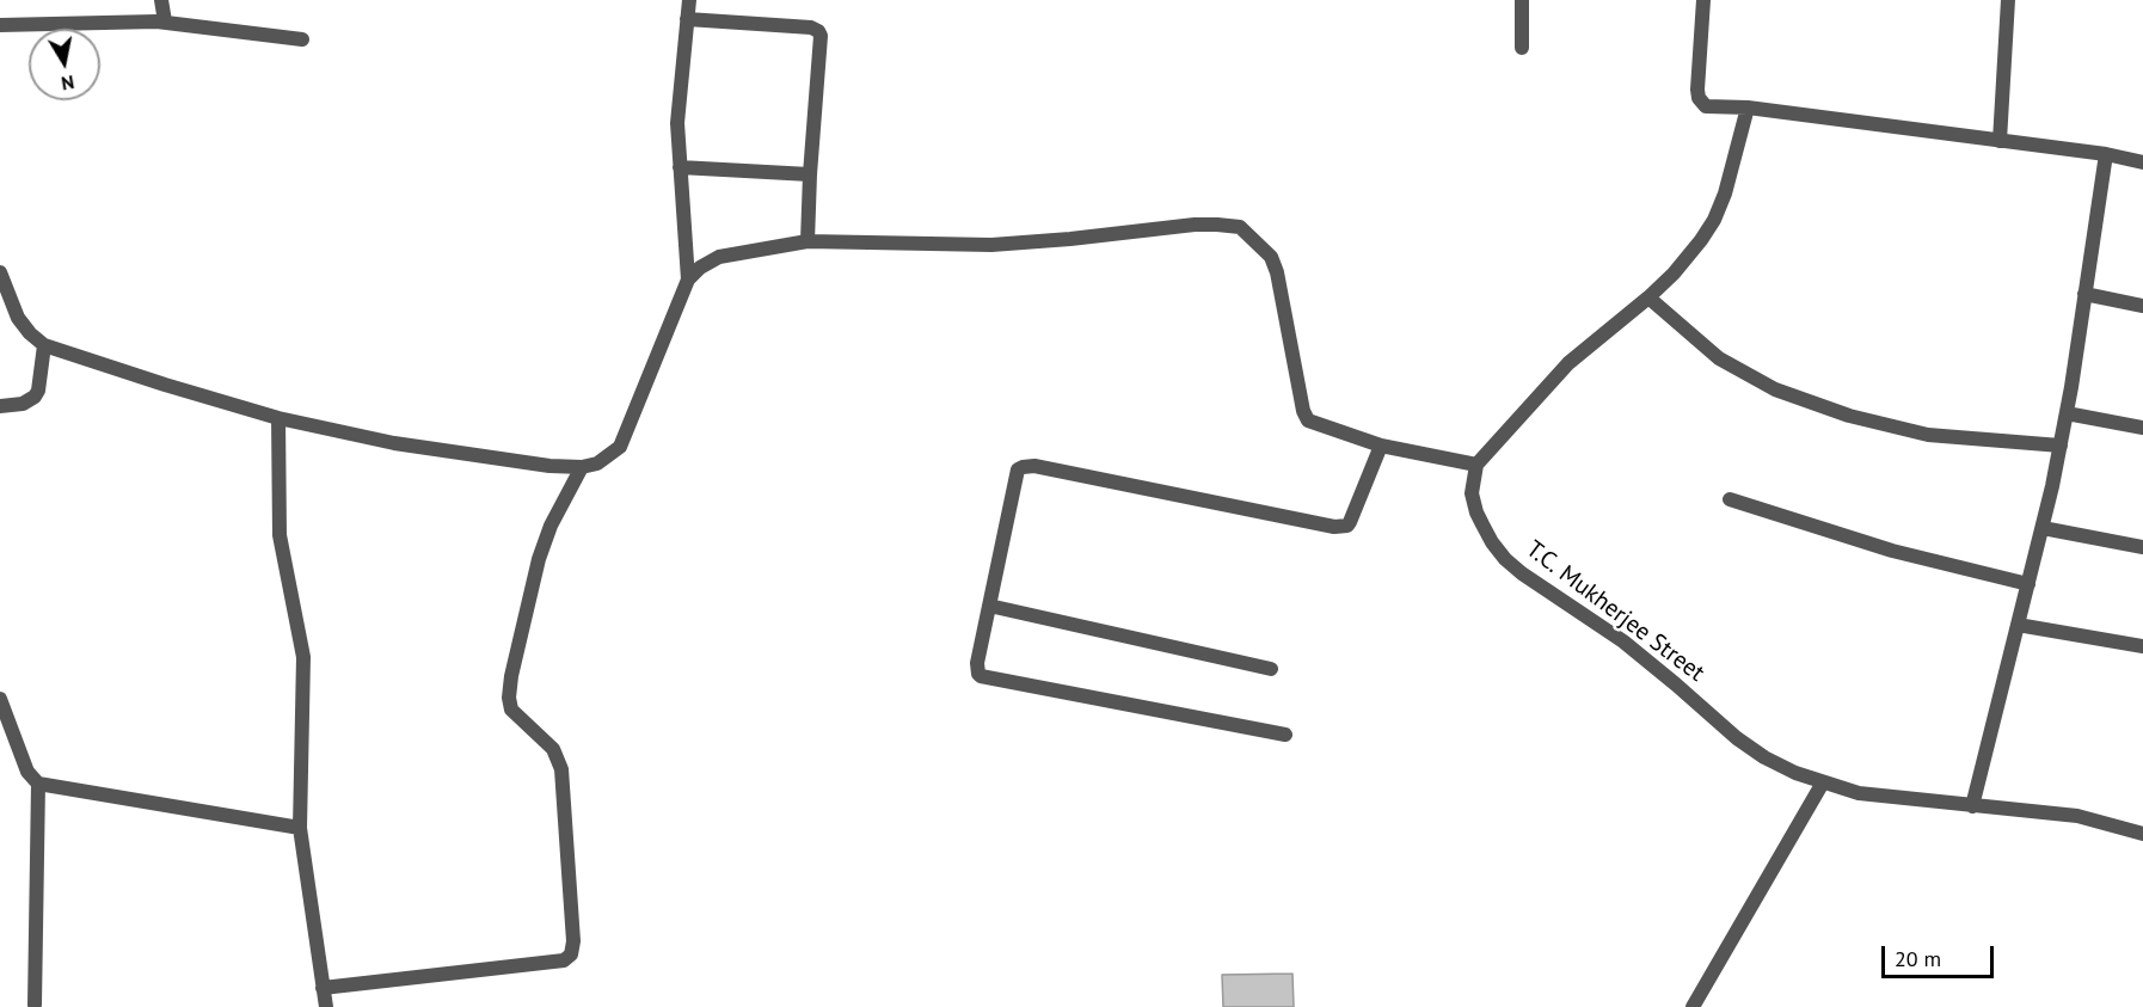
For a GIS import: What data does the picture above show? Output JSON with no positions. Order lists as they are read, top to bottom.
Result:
{
  "streets": {
    "street": ["T.C. Mukherjee Street"]
  },
  "scale_bar": "20 m",
  "north": "bottom"
}
